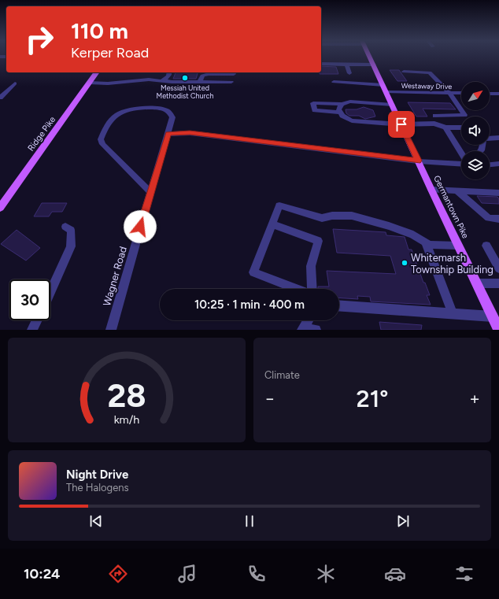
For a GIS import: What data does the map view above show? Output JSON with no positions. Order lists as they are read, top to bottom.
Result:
{
  "streets": {
    "main road": ["Ridge Pike", "Germantown Pike"],
    "street": ["Westaway Drive", "Wagner Road"]
  },
  "crossings": [
    ["Westaway Drive", "Germantown Pike"]
  ],
  "places": ["Messiah United Methodist Church", "Whitemarsh Township Building"],
  "north": "top right",
  "page": {
    "turn": ["110 m", "Kerper Road"],
    "limit": "30",
    "trip": "10:25 · 1 min · 400 m",
    "tile": "Climate",
    "heat": ["−", "21°", "+"],
    "song": ["Night Drive", "The Halogens"],
    "tabs": "10:24",
    "gauge": ["28", "km/h"]
  }
}
